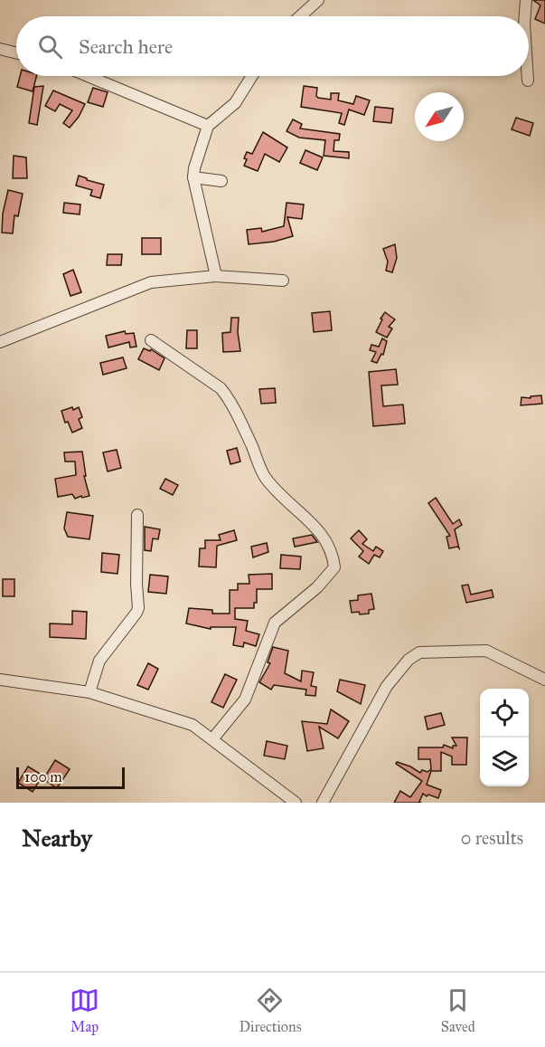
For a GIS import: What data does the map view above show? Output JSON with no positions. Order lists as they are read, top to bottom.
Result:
{
  "scale_bar": "100 m",
  "north": "bottom left",
  "page": {
    "search": "Search here",
    "scale": "100 m",
    "heading": ["Nearby", "0 results"],
    "nav": ["Map", "Directions", "Saved"]
  }
}
